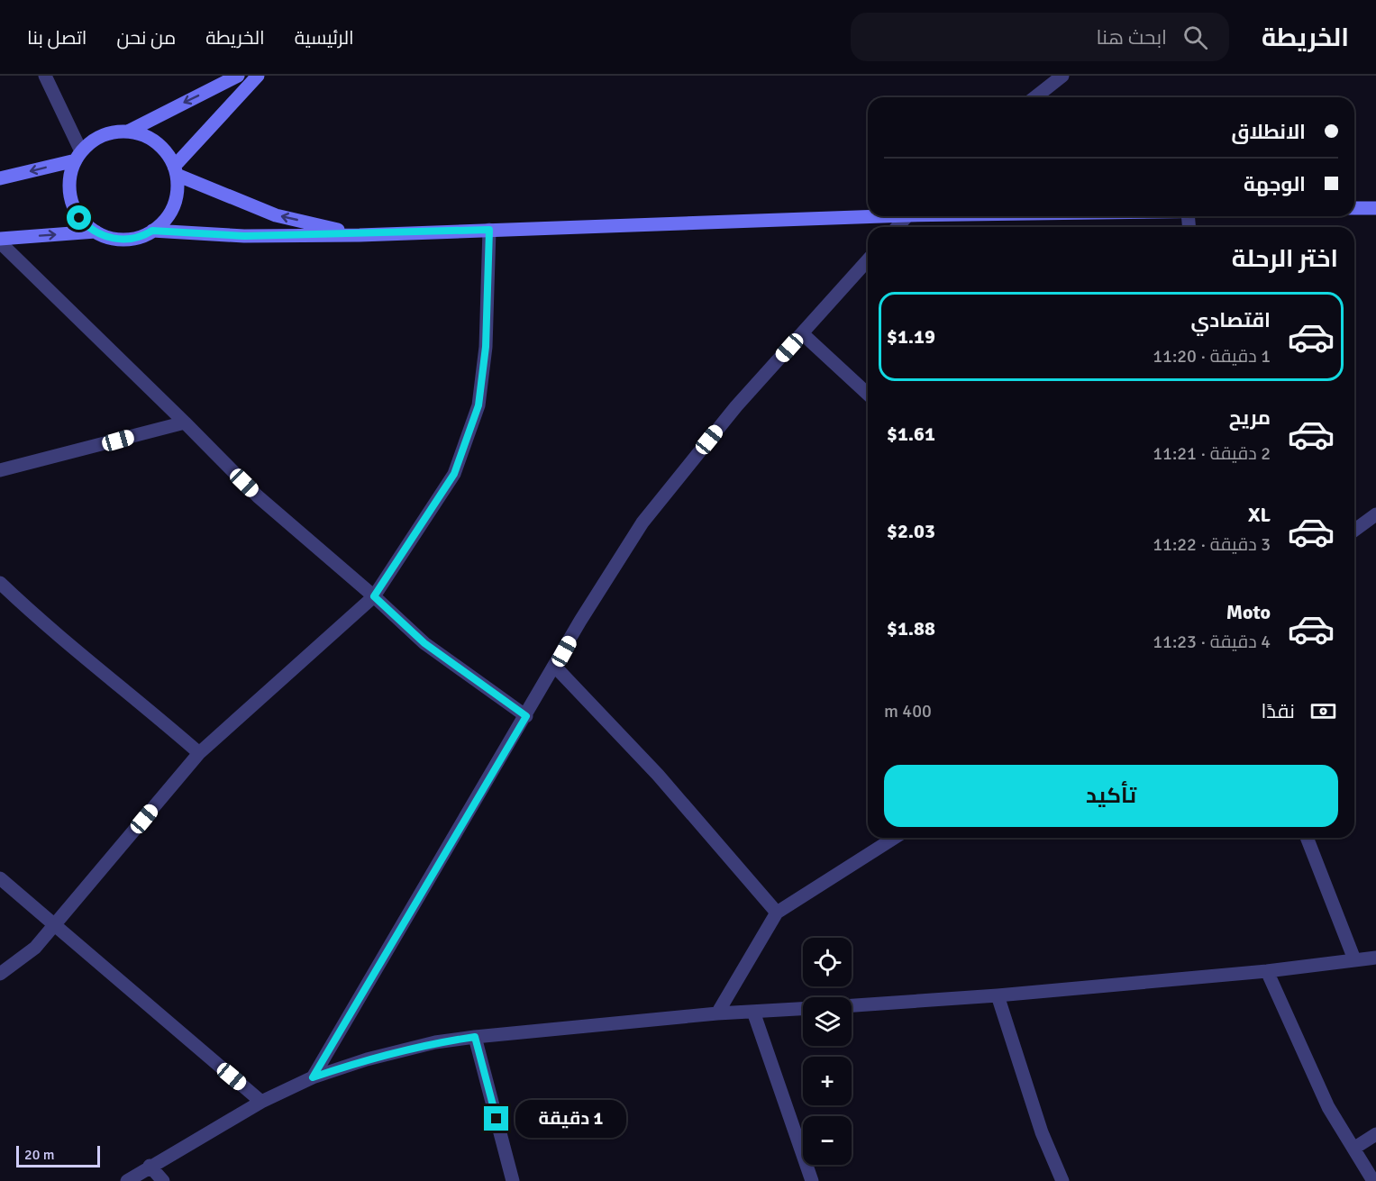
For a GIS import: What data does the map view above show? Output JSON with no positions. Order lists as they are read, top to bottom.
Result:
{
  "scale_bar": "20 m",
  "page": {
    "header": "الخريطة",
    "search": "ابحث هنا",
    "nav": [
      "الرئيسية",
      "الخريطة",
      "من نحن",
      "اتصل بنا"
    ],
    "banner": ["الانطلاق", "الوجهة"],
    "heading": "اختر الرحلة",
    "list": [
      {
        "name": "اقتصادي",
        "note": "1 دقيقة · 11:20",
        "value": "$1.19"
      },
      {
        "name": "مريح",
        "note": "2 دقيقة · 11:21",
        "value": "$1.61"
      },
      {
        "name": "XL",
        "note": "3 دقيقة · 11:22",
        "value": "$2.03"
      },
      {
        "name": "Moto",
        "note": "4 دقيقة · 11:23",
        "value": "$1.88"
      }
    ],
    "pay": ["نقدًا", "400 m"],
    "buttons": "تأكيد",
    "map_buttons": ["+", "−"],
    "bubble": "1 دقيقة",
    "scale": "20 m"
  }
}
